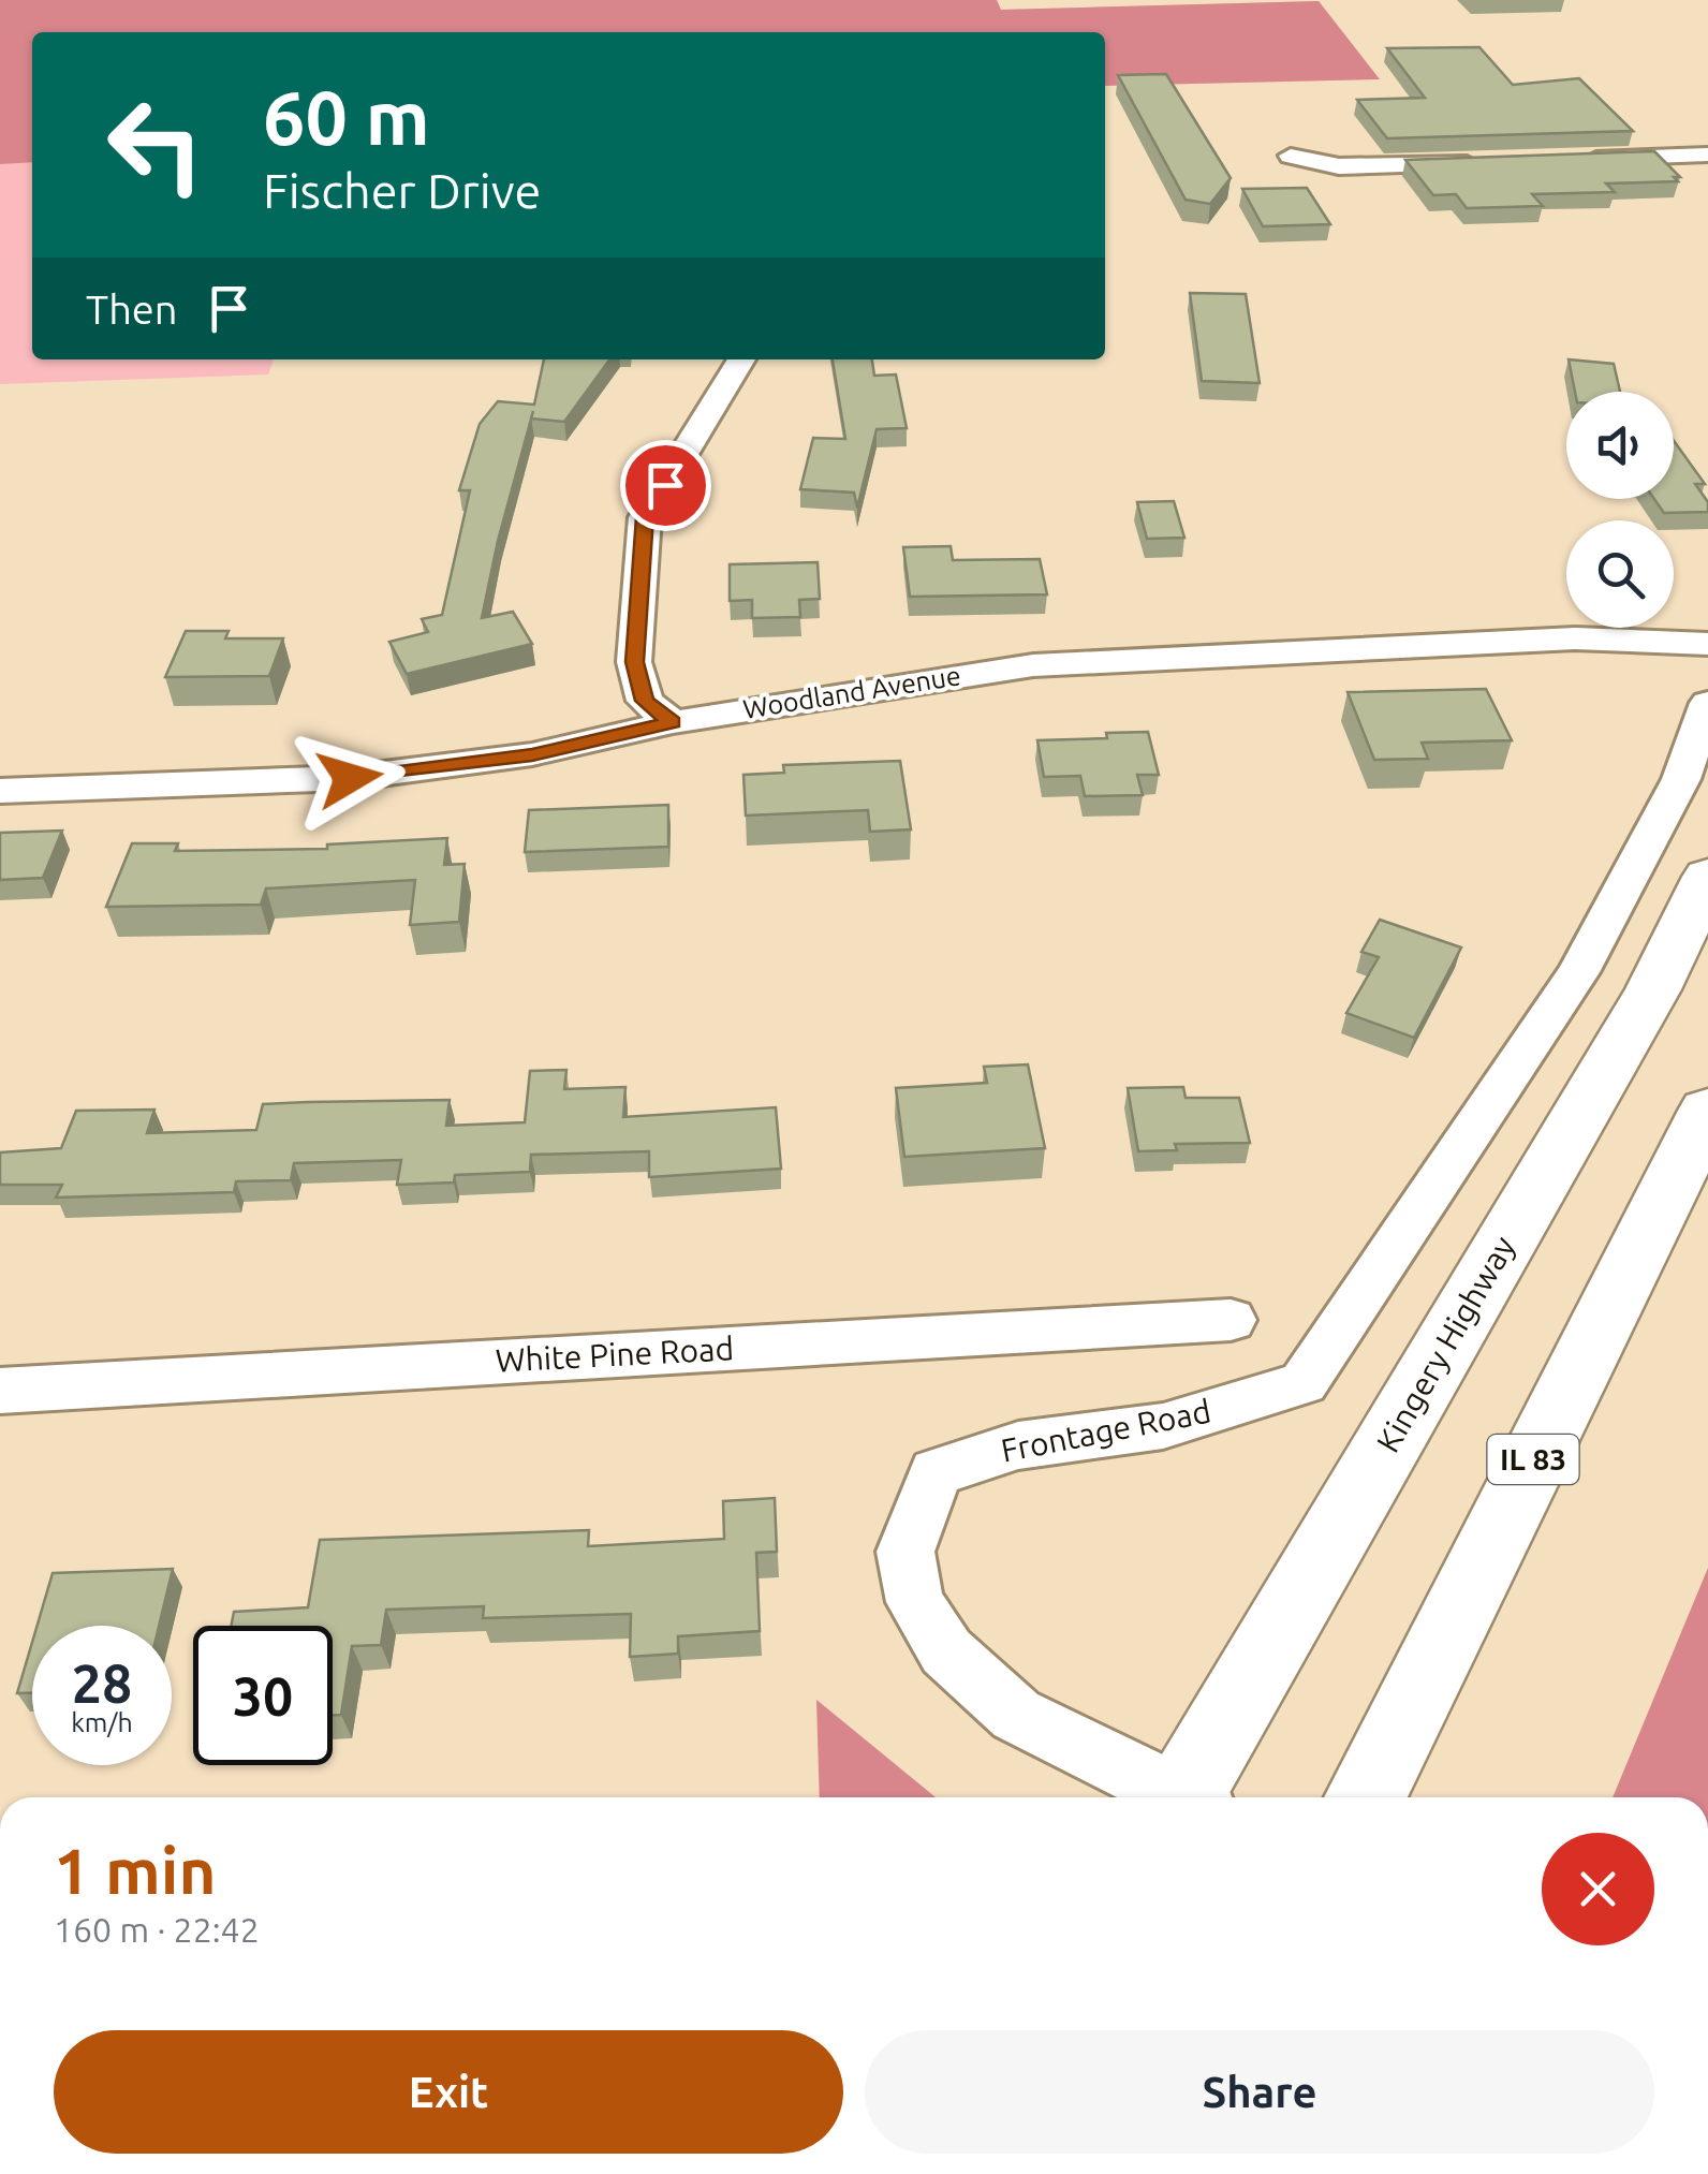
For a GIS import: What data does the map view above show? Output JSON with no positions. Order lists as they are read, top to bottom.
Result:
{
  "streets": {
    "highway": ["Kingery Highway", "IL 83"],
    "street": ["Woodland Avenue", "White Pine Road", "Frontage Road"]
  },
  "page": {
    "turn": ["60 m", "Fischer Drive"],
    "then": "Then",
    "speed": "28 km/h",
    "limit": "30",
    "heading": ["1 min", "160 m · 22:42"],
    "buttons": ["Exit", "Share"]
  }
}
